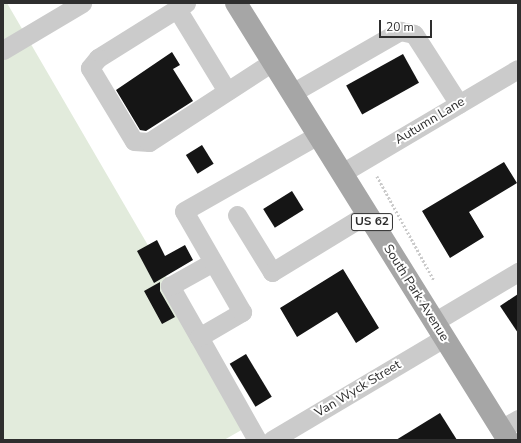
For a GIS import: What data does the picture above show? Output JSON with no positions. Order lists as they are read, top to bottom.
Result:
{
  "streets": {
    "main road": ["US 62", "South Park Avenue"],
    "street": ["Autumn Lane", "Van Wyck Street"]
  },
  "crossings": [
    ["Autumn Lane", "South Park Avenue"],
    ["South Park Avenue", "Van Wyck Street"]
  ],
  "scale_bar": "20 m"
}
